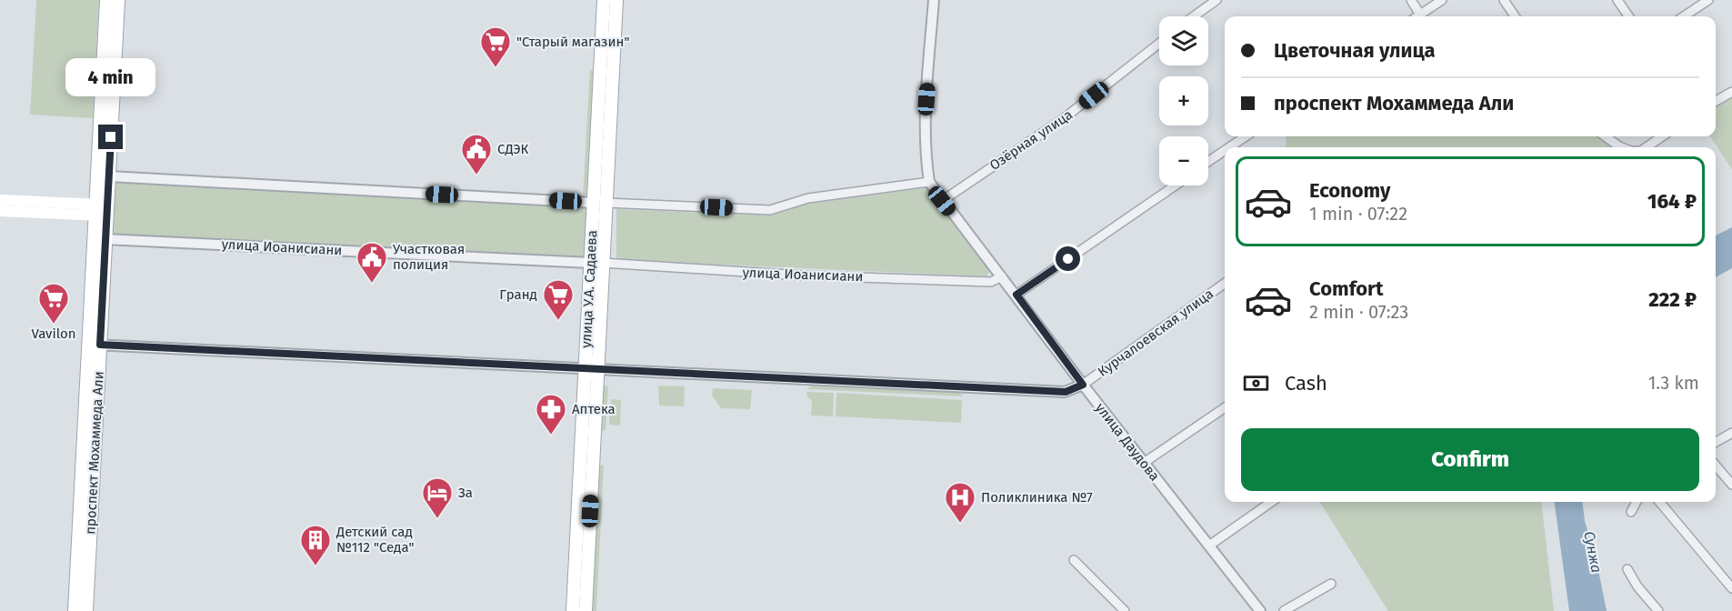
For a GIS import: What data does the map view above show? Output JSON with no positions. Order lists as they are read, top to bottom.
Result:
{
  "streets": {
    "main road": ["улица У.А. Садаева", "проспект Мохаммеда Али"],
    "street": [
      "Озёрная улица",
      "улица Иоанисиани",
      "Курчалоевская улица",
      "улица Даудова"
    ]
  },
  "crossings": [
    ["Озёрная улица", "улица Даудова"],
    ["улица Иоанисиани", "улица У.А. Садаева"],
    ["улица Иоанисиани", "улица Даудова"],
    ["улица Иоанисиани", "проспект Мохаммеда Али"],
    ["Курчалоевская улица", "улица Даудова"]
  ],
  "water": ["Сунжа"],
  "places": {
    "supermarket": ["\"Старый магазин\"", "Гранд", "Vavilon"],
    "public building": ["СДЭК", "Участковая полиция"],
    "pharmacy": ["Аптека"],
    "hotel": ["За"],
    "hospital": ["Поликлиника №7"],
    "building": ["Детский сад №112 \"Седа\""]
  },
  "page": {
    "map_buttons": ["+", "−"],
    "banner": ["Цветочная улица", "проспект Мохаммеда Али"],
    "bubble": "4 min",
    "list": [
      {
        "name": "Economy",
        "note": "1 min · 07:22",
        "value": "164 ₽"
      },
      {
        "name": "Comfort",
        "note": "2 min · 07:23",
        "value": "222 ₽"
      }
    ],
    "pay": ["Cash", "1.3 km"],
    "buttons": "Confirm"
  }
}
